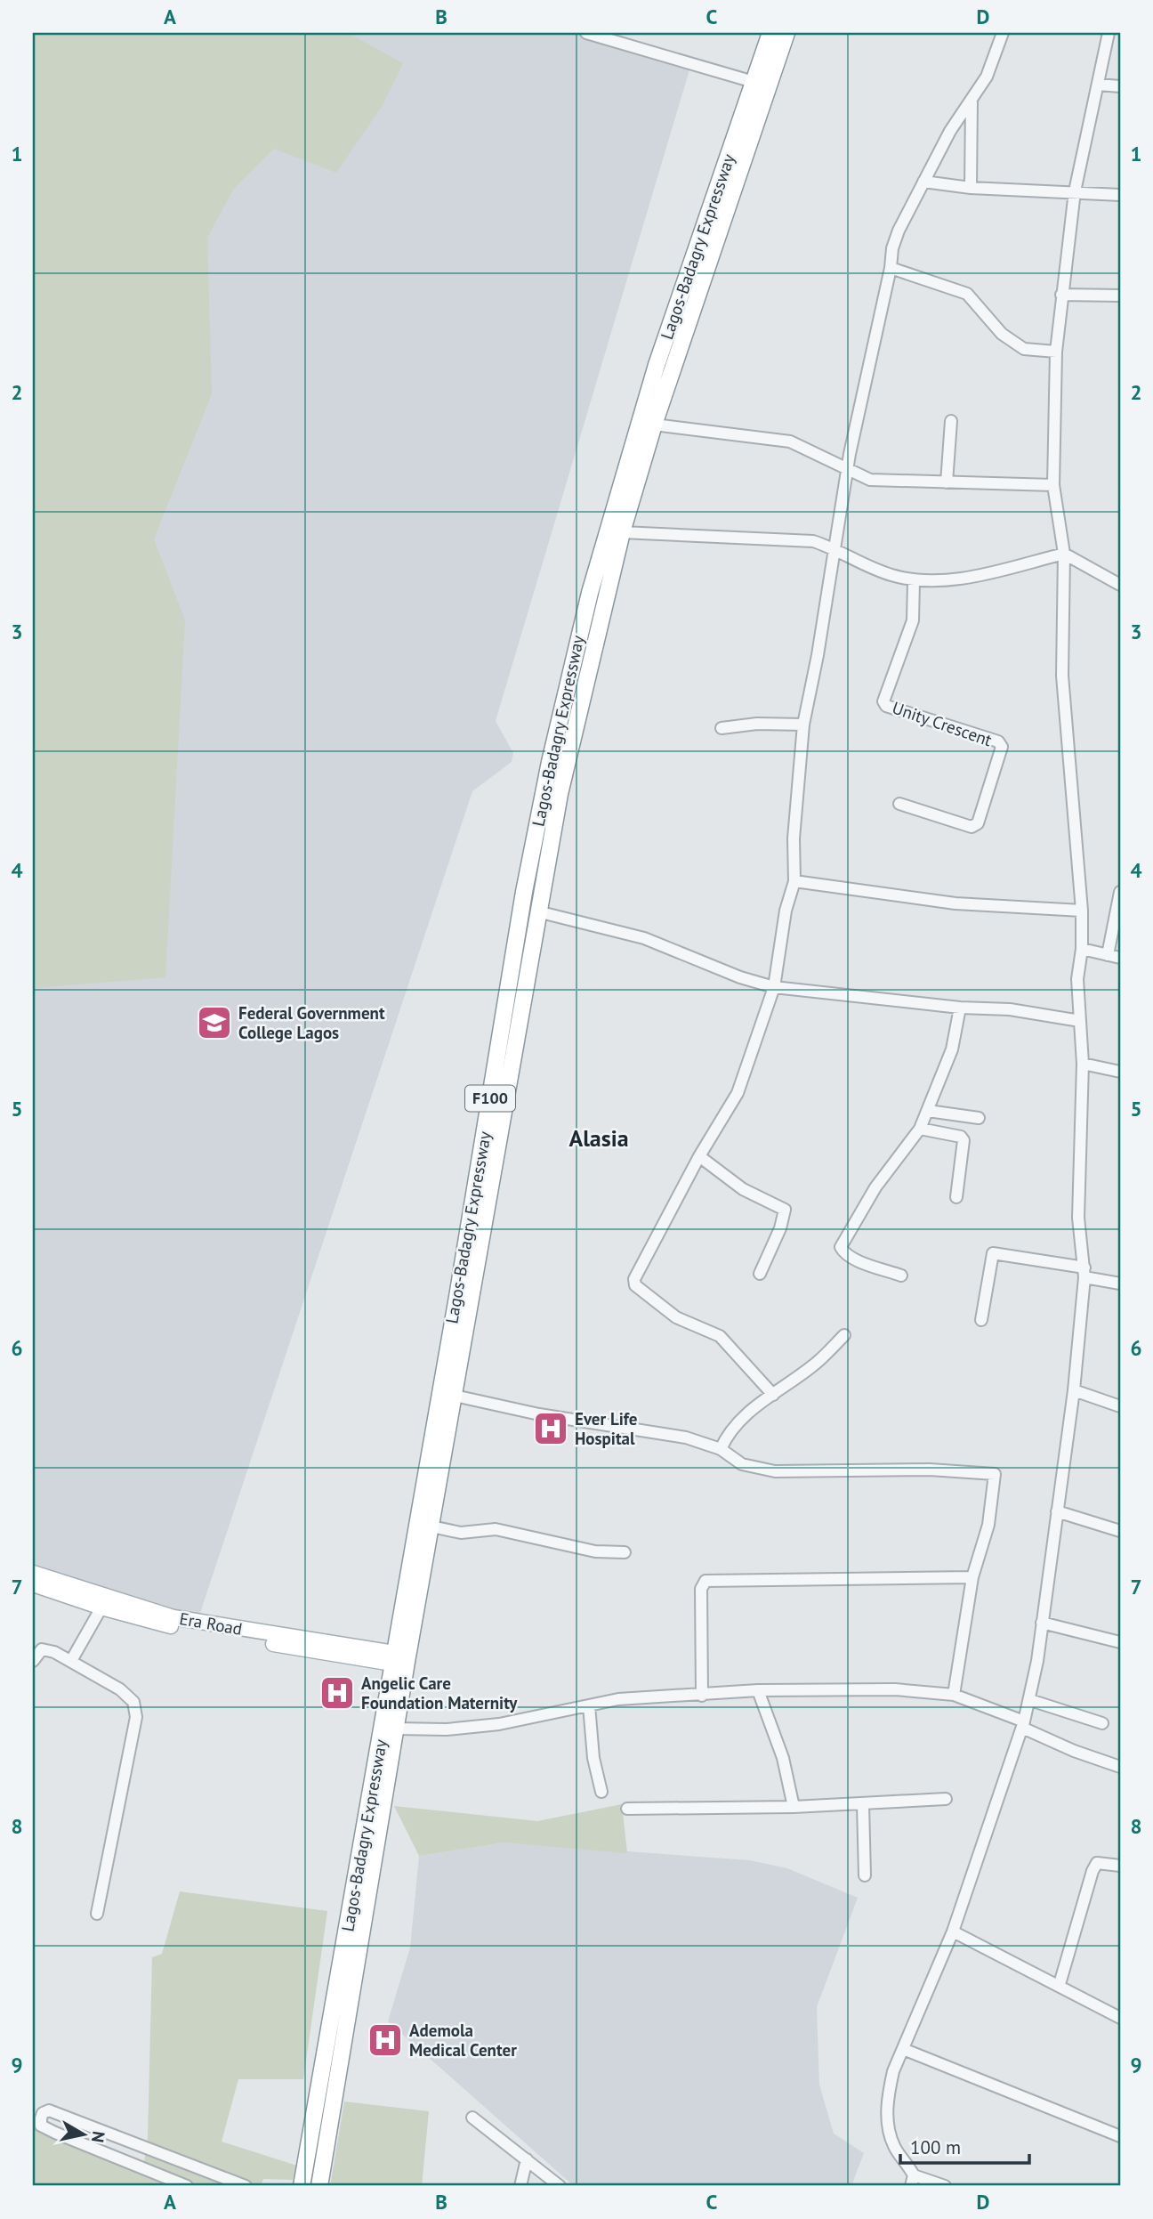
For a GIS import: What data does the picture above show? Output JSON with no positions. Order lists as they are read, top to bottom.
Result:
{
  "streets": {
    "highway": ["Lagos-Badagry Expressway", "F100"],
    "main road": ["Era Road"],
    "street": ["Unity Crescent"]
  },
  "crossings": [
    ["Lagos-Badagry Expressway", "Era Road"]
  ],
  "districts": ["Alasia"],
  "places": {
    "school or university": ["Federal Government College Lagos"],
    "hospital": ["Ever Life Hospital", "Angelic Care Foundation Maternity", "Ademola Medical Center"]
  },
  "scale_bar": "100 m",
  "north": "right",
  "grid": {
    "columns": [
      "A",
      "B",
      "C",
      "D"
    ],
    "rows": [
      "1",
      "2",
      "3",
      "4",
      "5",
      "6",
      "7",
      "8",
      "9"
    ]
  }
}
